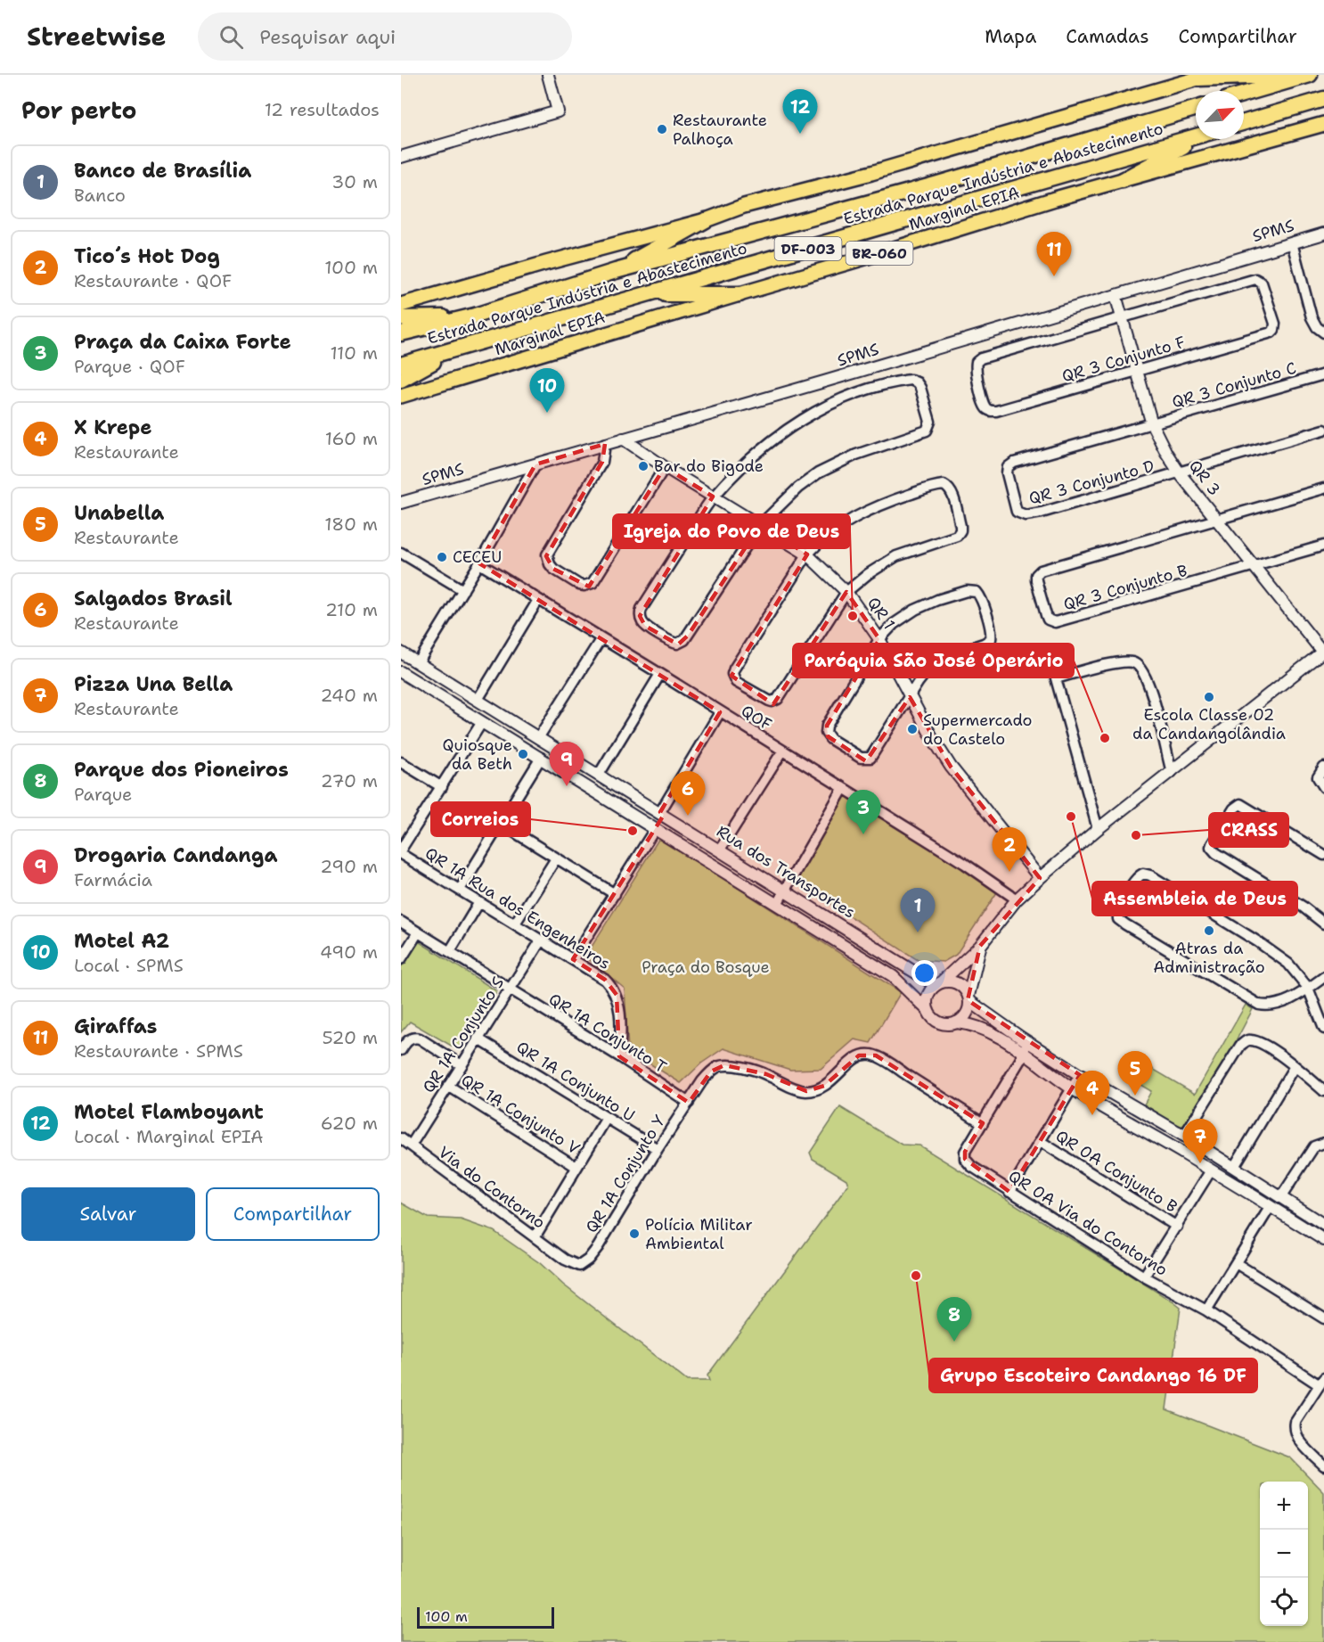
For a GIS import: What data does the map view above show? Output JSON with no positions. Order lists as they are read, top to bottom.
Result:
{
  "streets": {
    "highway": ["Estrada Parque Indústria e Abastecimento", "DF-003"],
    "main road": ["Marginal EPIA", "BR-060"],
    "street": [
      "SPMS",
      "QR 3 Conjunto F",
      "QR 3 Conjunto C",
      "QR 3",
      "QR 3 Conjunto D",
      "QR 3 Conjunto B",
      "QR 1",
      "QOF",
      "Rua dos Transportes",
      "QR 1A Rua dos Engenheiros",
      "QR 1A Conjunto T",
      "QR 1A Conjunto S",
      "QR 1A Conjunto U",
      "QR 1A Conjunto V",
      "QR 0A Conjunto B",
      "QR 1A Conjunto Y",
      "Via do Contorno",
      "QR 0A Via do Contorno"
    ]
  },
  "crossings": [
    ["SPMS", "QR 3"],
    ["SPMS", "QR 1"],
    ["QR 3 Conjunto F", "QR 3"],
    ["QR 3 Conjunto C", "QR 3"],
    ["QR 3 Conjunto C", "QR 3 Conjunto D"],
    ["QR 3", "QR 3 Conjunto D"],
    ["QR 3", "QR 3 Conjunto B"],
    ["QR 1A Rua dos Engenheiros", "QR 1A Conjunto T"],
    ["QR 1A Rua dos Engenheiros", "QR 1A Conjunto S"],
    ["QR 1A Conjunto T", "QR 1A Conjunto S"],
    ["QR 1A Conjunto T", "QR 1A Conjunto Y"],
    ["QR 1A Conjunto S", "QR 1A Conjunto U"],
    ["QR 1A Conjunto S", "QR 1A Conjunto V"],
    ["QR 1A Conjunto S", "Via do Contorno"],
    ["QR 1A Conjunto U", "QR 1A Conjunto Y"],
    ["QR 1A Conjunto Y", "Via do Contorno"],
    ["QR 1A Conjunto Y", "QR 0A Via do Contorno"]
  ],
  "parks": ["Praça do Bosque"],
  "places": [
    "Restaurante Palhoça",
    "Bar do Bigode",
    "CECEU",
    "Igreja do Povo de Deus",
    "Escola Classe 02 da Candangolândia",
    "Supermercado do Castelo",
    "Paróquia São José Operário",
    "Quiosque da Beth",
    "Assembleia de Deus",
    "Correios",
    "CRASS",
    "Atras da Administração",
    "Polícia Militar Ambiental",
    "Grupo Escoteiro Candango 16 DF"
  ],
  "scale_bar": "100 m",
  "north": "top right",
  "page": {
    "header": "Streetwise",
    "search": "Pesquisar aqui",
    "nav": ["Mapa", "Camadas", "Compartilhar"],
    "heading": ["Por perto", "12 resultados"],
    "pins": [
      "12",
      "11",
      "10",
      "9",
      "6",
      "3",
      "2",
      "1",
      "5",
      "4",
      "7",
      "8"
    ],
    "list": [
      {
        "mark": "1",
        "name": "Banco de Brasília",
        "note": "Banco",
        "value": "30 m"
      },
      {
        "mark": "2",
        "name": "Tico´s Hot Dog",
        "note": "Restaurante · QOF",
        "value": "100 m"
      },
      {
        "mark": "3",
        "name": "Praça da Caixa Forte",
        "note": "Parque · QOF",
        "value": "110 m"
      },
      {
        "mark": "4",
        "name": "X Krepe",
        "note": "Restaurante",
        "value": "160 m"
      },
      {
        "mark": "5",
        "name": "Unabella",
        "note": "Restaurante",
        "value": "180 m"
      },
      {
        "mark": "6",
        "name": "Salgados Brasil",
        "note": "Restaurante",
        "value": "210 m"
      },
      {
        "mark": "7",
        "name": "Pizza Una Bella",
        "note": "Restaurante",
        "value": "240 m"
      },
      {
        "mark": "8",
        "name": "Parque dos Pioneiros",
        "note": "Parque",
        "value": "270 m"
      },
      {
        "mark": "9",
        "name": "Drogaria Candanga",
        "note": "Farmácia",
        "value": "290 m"
      },
      {
        "mark": "10",
        "name": "Motel A2",
        "note": "Local · SPMS",
        "value": "490 m"
      },
      {
        "mark": "11",
        "name": "Giraffas",
        "note": "Restaurante · SPMS",
        "value": "520 m"
      },
      {
        "mark": "12",
        "name": "Motel Flamboyant",
        "note": "Local · Marginal EPIA",
        "value": "620 m"
      }
    ],
    "buttons": ["Salvar", "Compartilhar"],
    "map_buttons": ["+", "−"],
    "scale": "100 m"
  }
}
